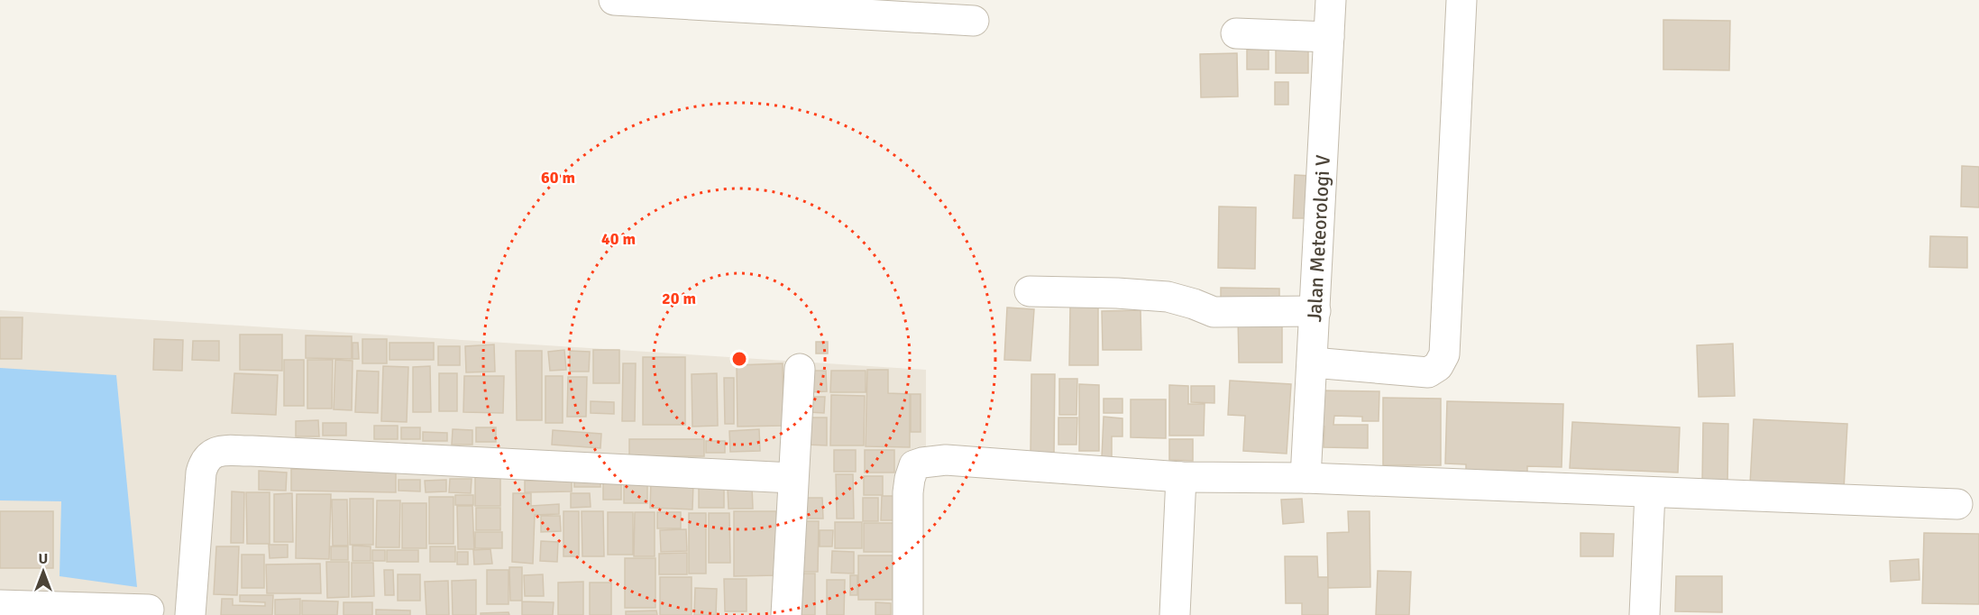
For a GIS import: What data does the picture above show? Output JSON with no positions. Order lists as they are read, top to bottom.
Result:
{
  "streets": {
    "street": ["Jalan Meteorologi V"]
  },
  "north": "top",
  "rings": ["60 m", "40 m", "20 m"]
}
